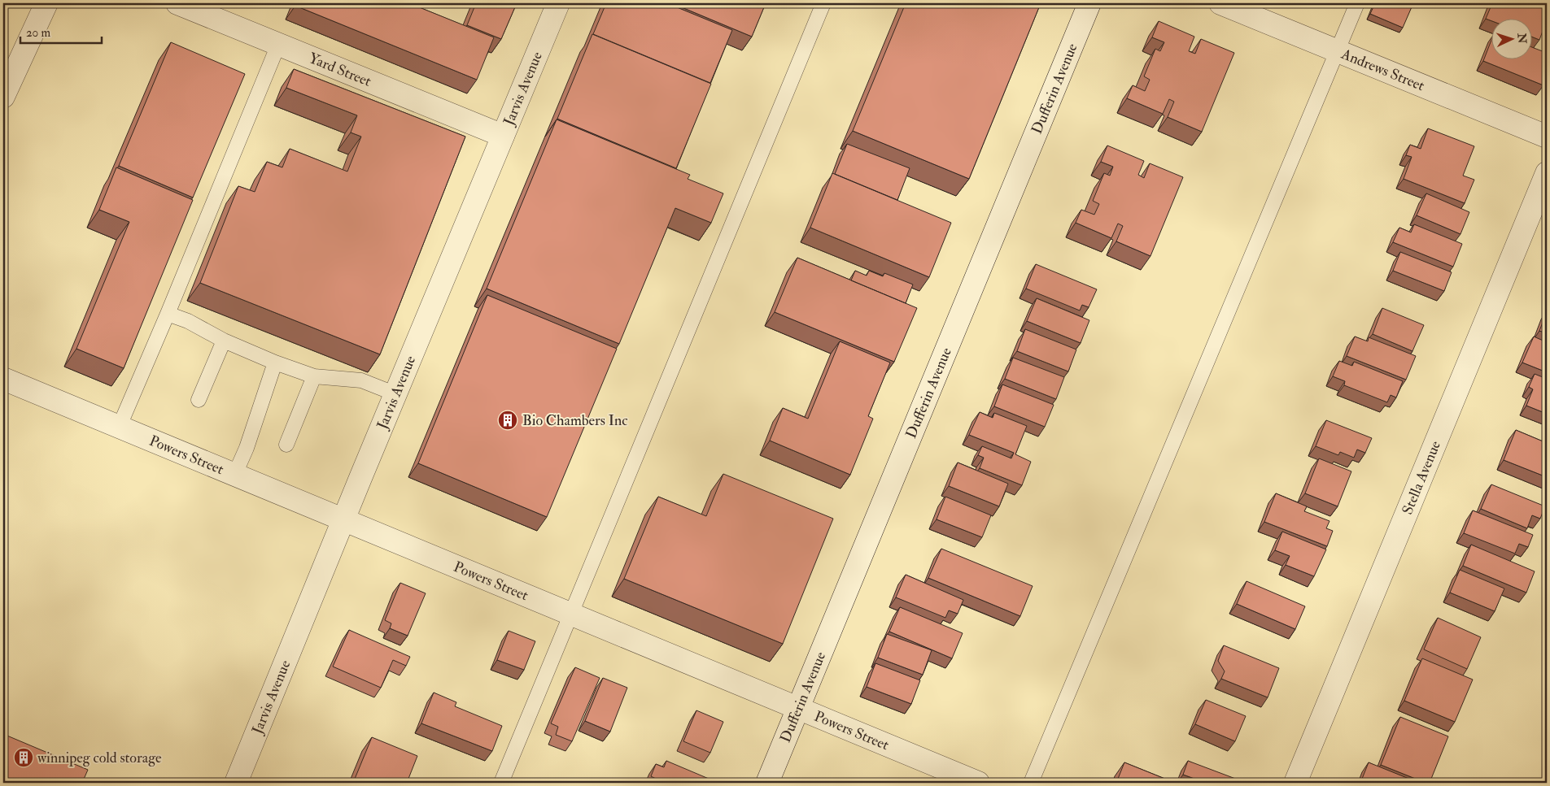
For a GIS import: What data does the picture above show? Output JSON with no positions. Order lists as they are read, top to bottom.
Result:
{
  "streets": {
    "street": [
      "Yard Street",
      "Andrews Street",
      "Jarvis Avenue",
      "Dufferin Avenue",
      "Powers Street",
      "Stella Avenue"
    ]
  },
  "crossings": [
    ["Yard Street", "Jarvis Avenue"],
    ["Jarvis Avenue", "Powers Street"],
    ["Dufferin Avenue", "Powers Street"]
  ],
  "places": {
    "building": ["Bio Chambers Inc", "winnipeg cold storage"]
  },
  "scale_bar": "20 m",
  "north": "right"
}
